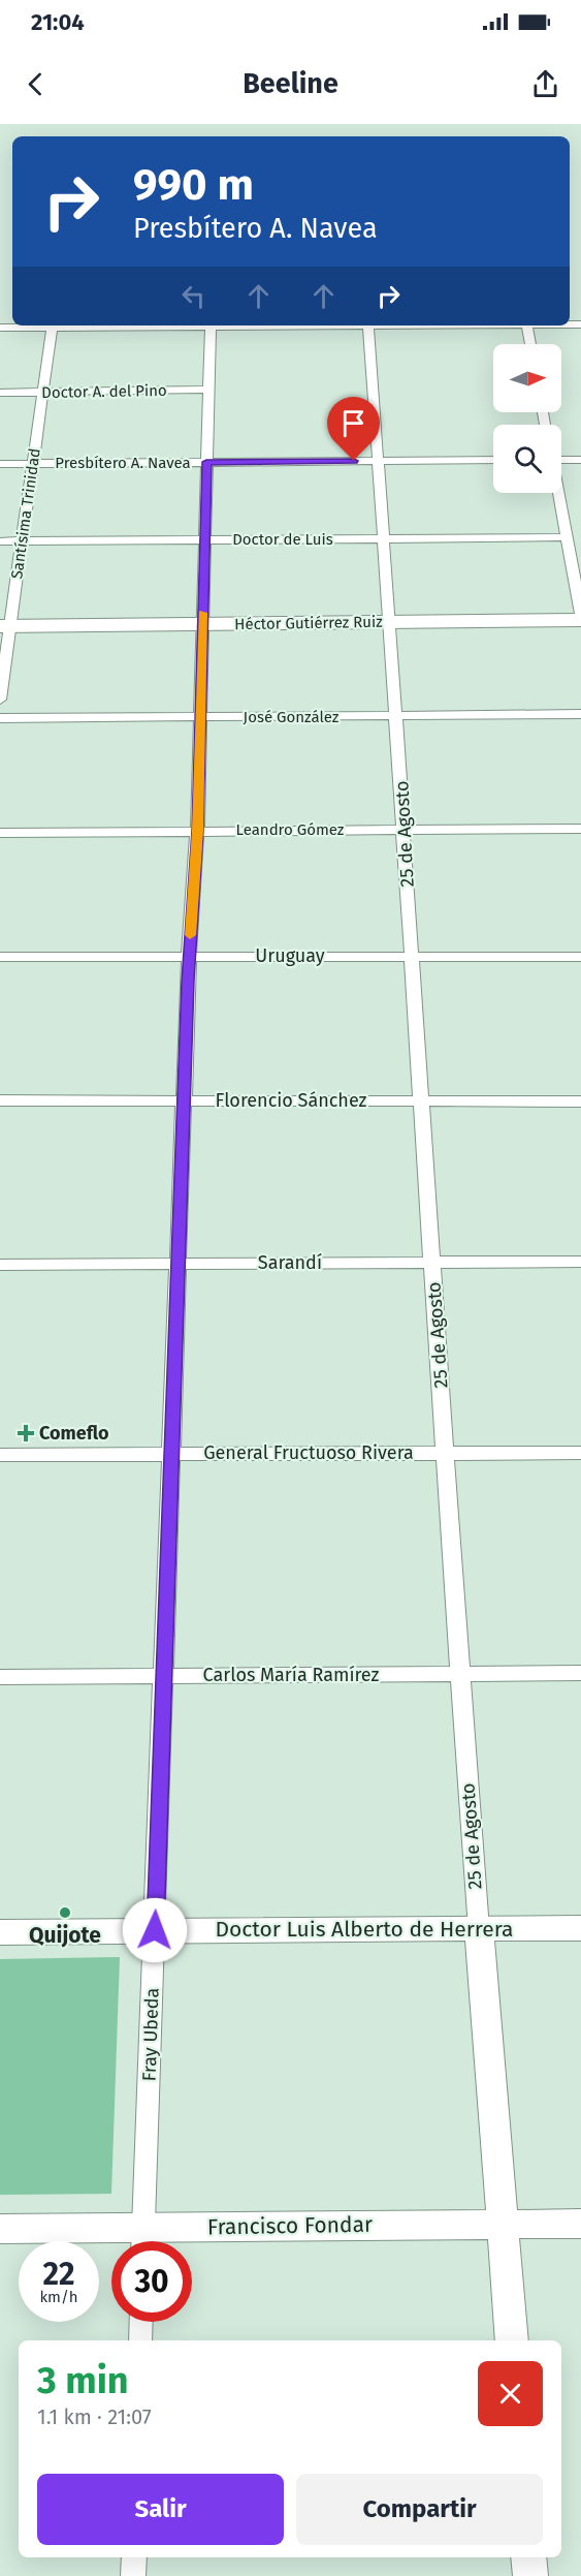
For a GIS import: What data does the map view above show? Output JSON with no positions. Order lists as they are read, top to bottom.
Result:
{
  "streets": {
    "highway": ["Héctor Gutiérrez Ruiz"],
    "street": [
      "Doctor A. del Pino",
      "Presbítero A. Navea",
      "Santísima Trinidad",
      "Doctor de Luis",
      "José González",
      "Leandro Gómez",
      "25 de Agosto",
      "Uruguay",
      "Florencio Sánchez",
      "Sarandí",
      "General Fructuoso Rivera",
      "Carlos María Ramírez",
      "Doctor Luis Alberto de Herrera",
      "Fray Ubeda",
      "Francisco Fondar"
    ]
  },
  "crossings": [
    ["Doctor A. del Pino", "Santísima Trinidad"],
    ["Doctor A. del Pino", "Fray Ubeda"],
    ["Presbítero A. Navea", "Santísima Trinidad"],
    ["Presbítero A. Navea", "25 de Agosto"],
    ["Presbítero A. Navea", "Fray Ubeda"],
    ["Santísima Trinidad", "Doctor de Luis"],
    ["Santísima Trinidad", "Héctor Gutiérrez Ruiz"],
    ["Doctor de Luis", "25 de Agosto"],
    ["Doctor de Luis", "Fray Ubeda"],
    ["Héctor Gutiérrez Ruiz", "25 de Agosto"],
    ["Héctor Gutiérrez Ruiz", "Fray Ubeda"],
    ["José González", "25 de Agosto"],
    ["José González", "Fray Ubeda"],
    ["Leandro Gómez", "25 de Agosto"],
    ["Leandro Gómez", "Fray Ubeda"],
    ["25 de Agosto", "Uruguay"],
    ["25 de Agosto", "Florencio Sánchez"],
    ["25 de Agosto", "Sarandí"],
    ["25 de Agosto", "General Fructuoso Rivera"],
    ["25 de Agosto", "Carlos María Ramírez"],
    ["25 de Agosto", "Doctor Luis Alberto de Herrera"],
    ["25 de Agosto", "Francisco Fondar"],
    ["Uruguay", "Fray Ubeda"],
    ["Florencio Sánchez", "Fray Ubeda"],
    ["Sarandí", "Fray Ubeda"],
    ["General Fructuoso Rivera", "Fray Ubeda"],
    ["Carlos María Ramírez", "Fray Ubeda"],
    ["Doctor Luis Alberto de Herrera", "Fray Ubeda"],
    ["Fray Ubeda", "Francisco Fondar"]
  ],
  "places": {
    "health": ["Comeflo"],
    "other": ["Quijote"]
  },
  "north": "right",
  "page": {
    "status": "21:04",
    "header": "Beeline",
    "turn": ["990 m", "Presbítero A. Navea"],
    "speed": "22 km/h",
    "limit": "30",
    "heading": ["3 min", "1.1 km · 21:07"],
    "buttons": ["Salir", "Compartir"]
  }
}
